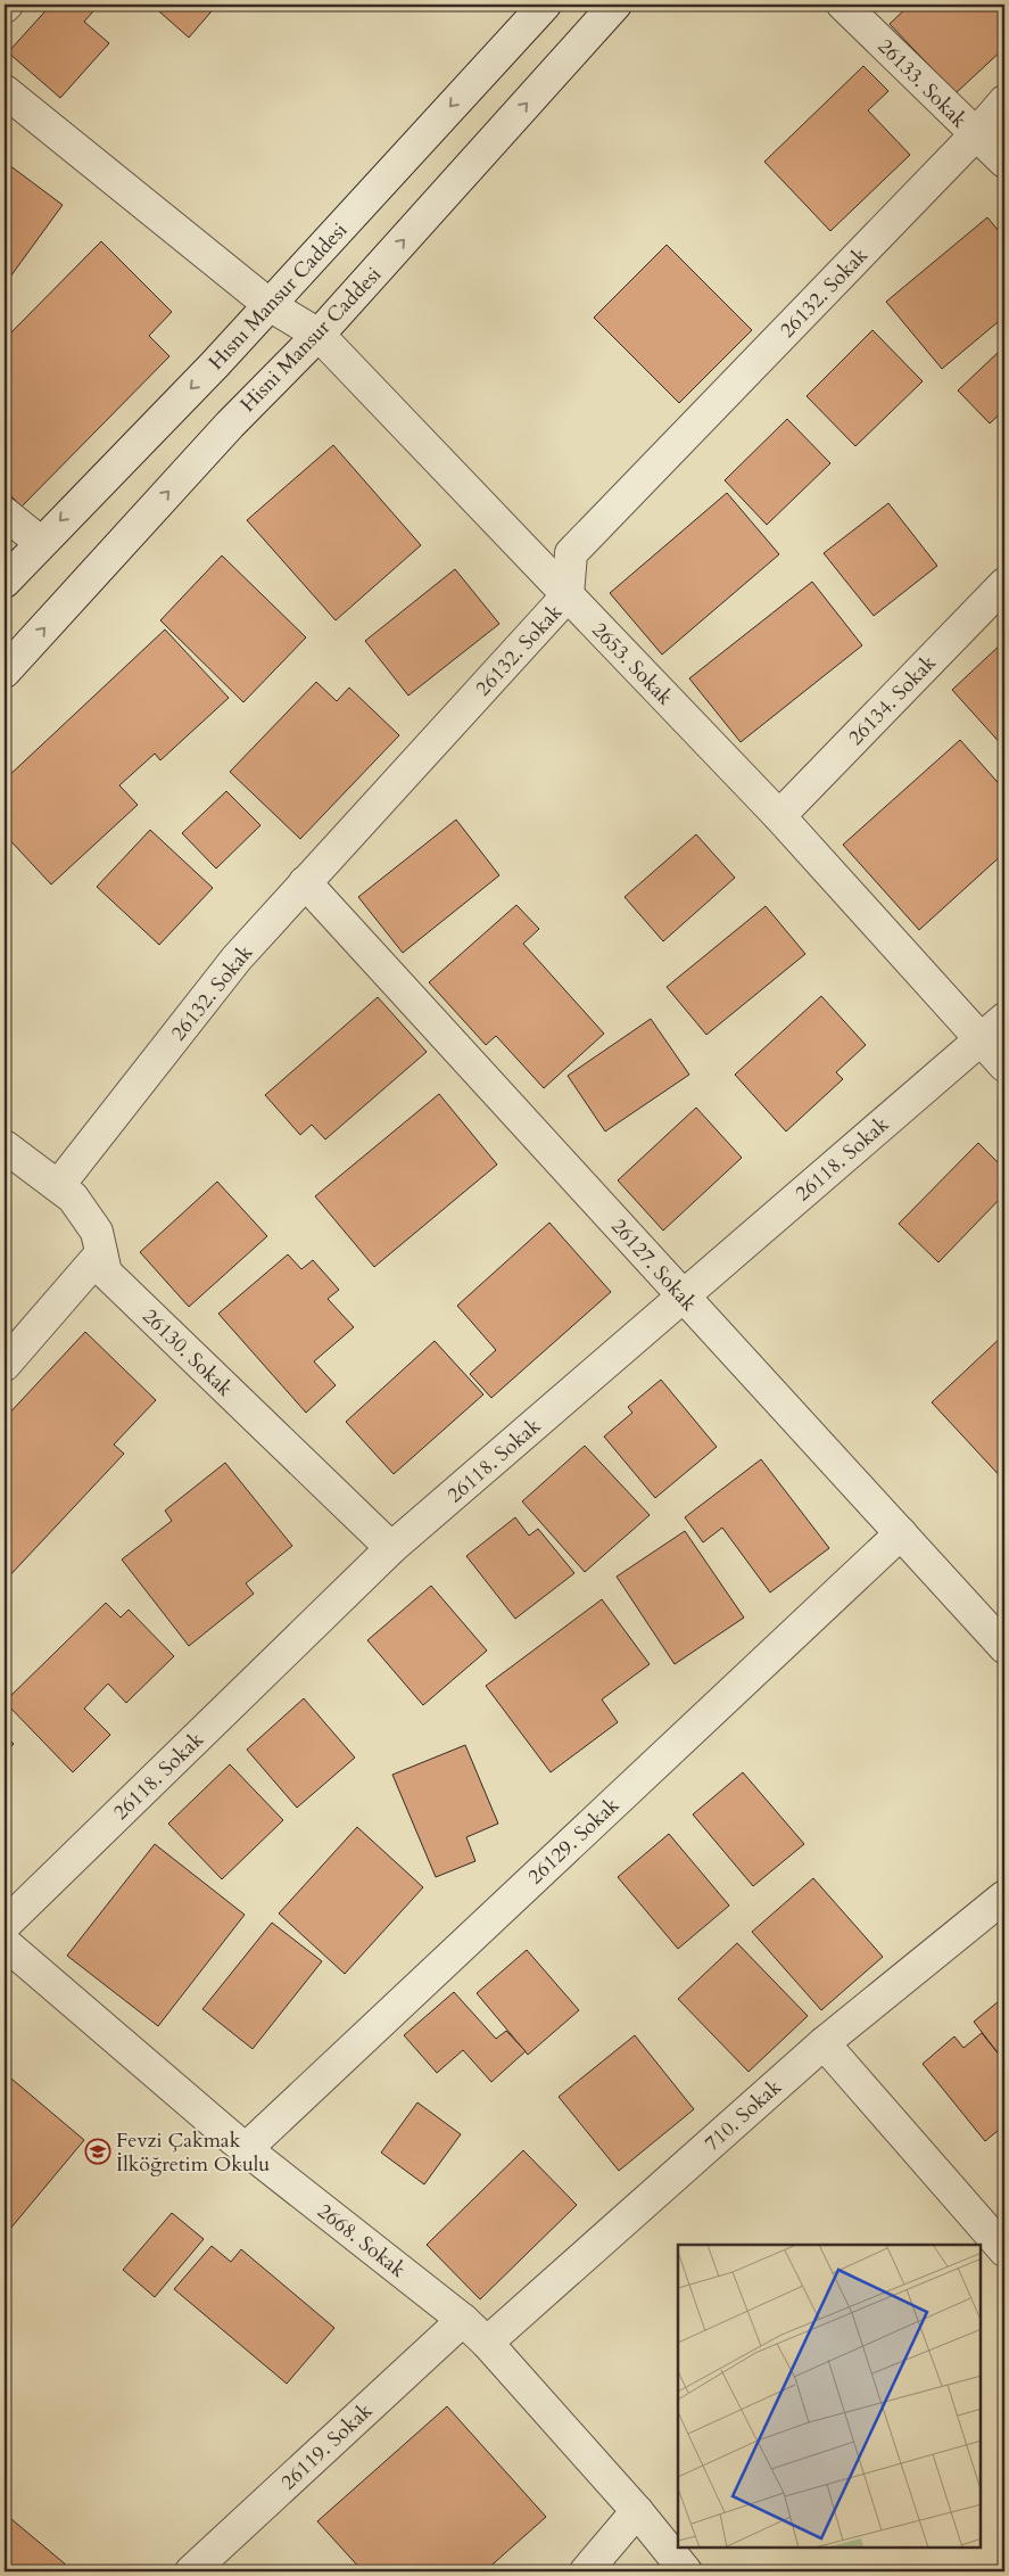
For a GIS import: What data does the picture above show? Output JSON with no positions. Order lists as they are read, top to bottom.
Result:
{
  "streets": {
    "street": [
      "26133. Sokak",
      "26132. Sokak",
      "Hısnı Mansur Caddesi",
      "Hisni Mansur Caddesi",
      "2653. Sokak",
      "26134. Sokak",
      "26118. Sokak",
      "26127. Sokak",
      "26130. Sokak",
      "26129. Sokak",
      "710. Sokak",
      "2668. Sokak",
      "26119. Sokak"
    ]
  },
  "crossings": [
    ["26133. Sokak", "26132. Sokak"],
    ["26132. Sokak", "2653. Sokak"],
    ["26132. Sokak", "26127. Sokak"],
    ["26132. Sokak", "26130. Sokak"],
    ["Hısnı Mansur Caddesi", "2653. Sokak"],
    ["Hisni Mansur Caddesi", "2653. Sokak"],
    ["2653. Sokak", "26134. Sokak"],
    ["2653. Sokak", "26118. Sokak"],
    ["26118. Sokak", "26127. Sokak"],
    ["26118. Sokak", "26130. Sokak"],
    ["26127. Sokak", "26129. Sokak"],
    ["26129. Sokak", "2668. Sokak"],
    ["710. Sokak", "2668. Sokak"],
    ["2668. Sokak", "26119. Sokak"]
  ],
  "one_way": ["Hısnı Mansur Caddesi", "Hisni Mansur Caddesi"],
  "places": {
    "school or university": ["Fevzi Çakmak İlköğretim Okulu"]
  }
}
